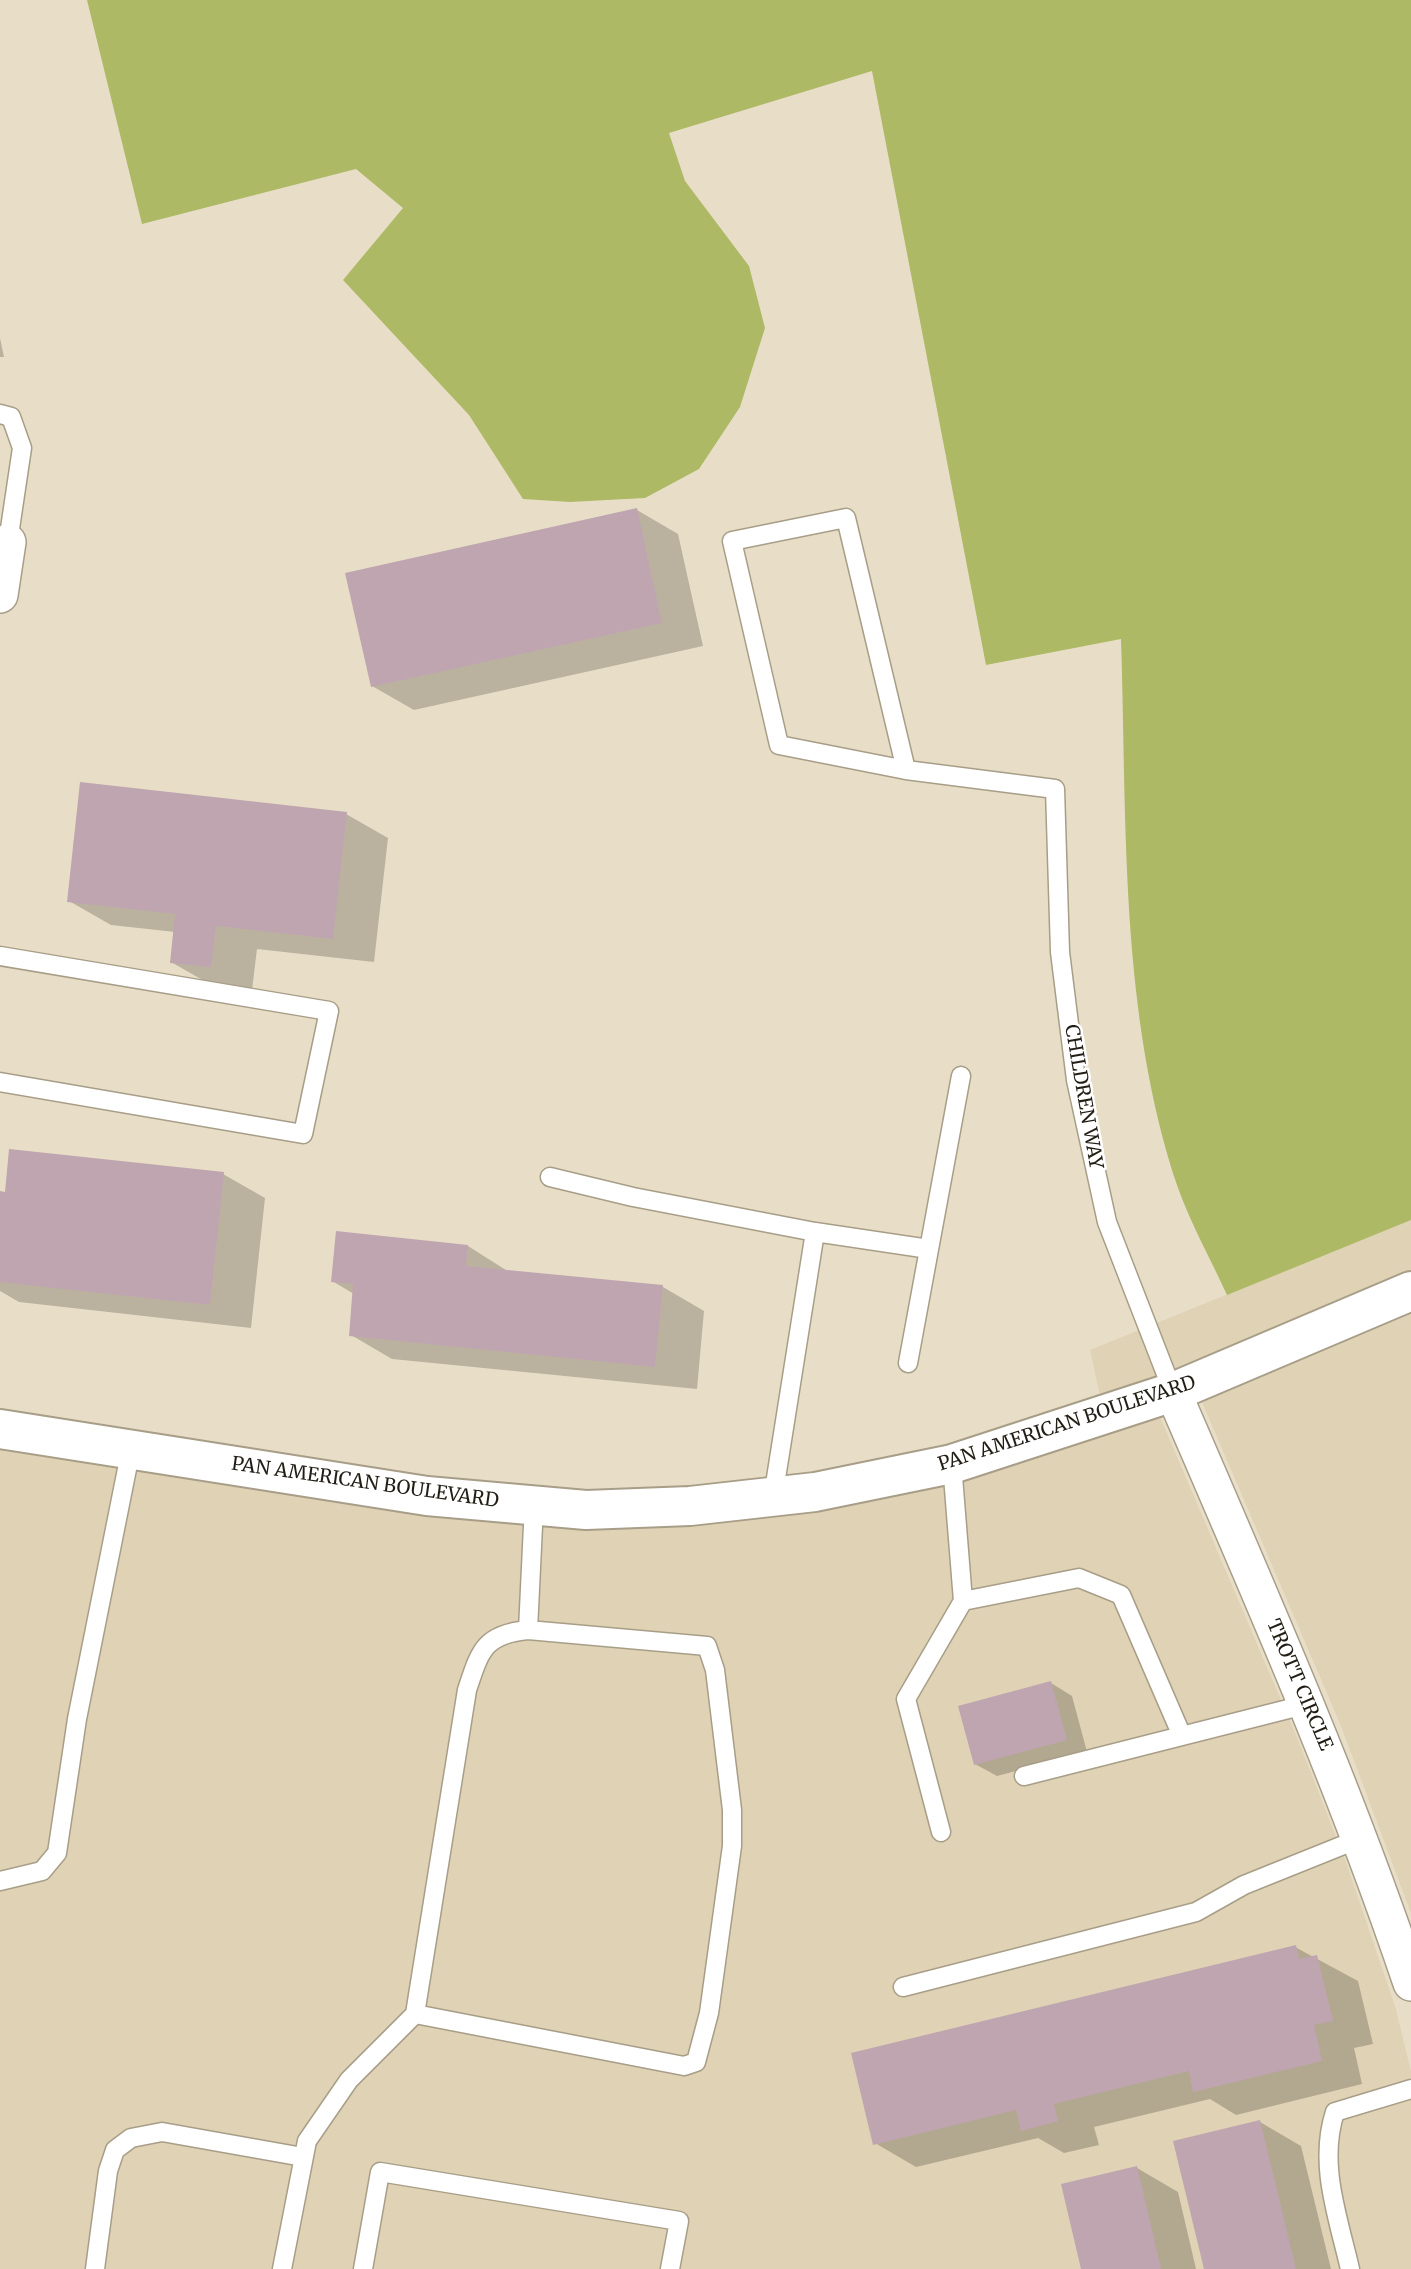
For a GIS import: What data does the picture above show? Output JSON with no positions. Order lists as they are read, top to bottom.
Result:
{
  "streets": {
    "street": ["PAN AMERICAN BOULEVARD", "TROTT CIRCLE"],
    "lane": ["CHILDREN WAY"]
  },
  "crossings": [
    ["CHILDREN WAY", "PAN AMERICAN BOULEVARD"],
    ["CHILDREN WAY", "TROTT CIRCLE"],
    ["PAN AMERICAN BOULEVARD", "TROTT CIRCLE"]
  ]
}
